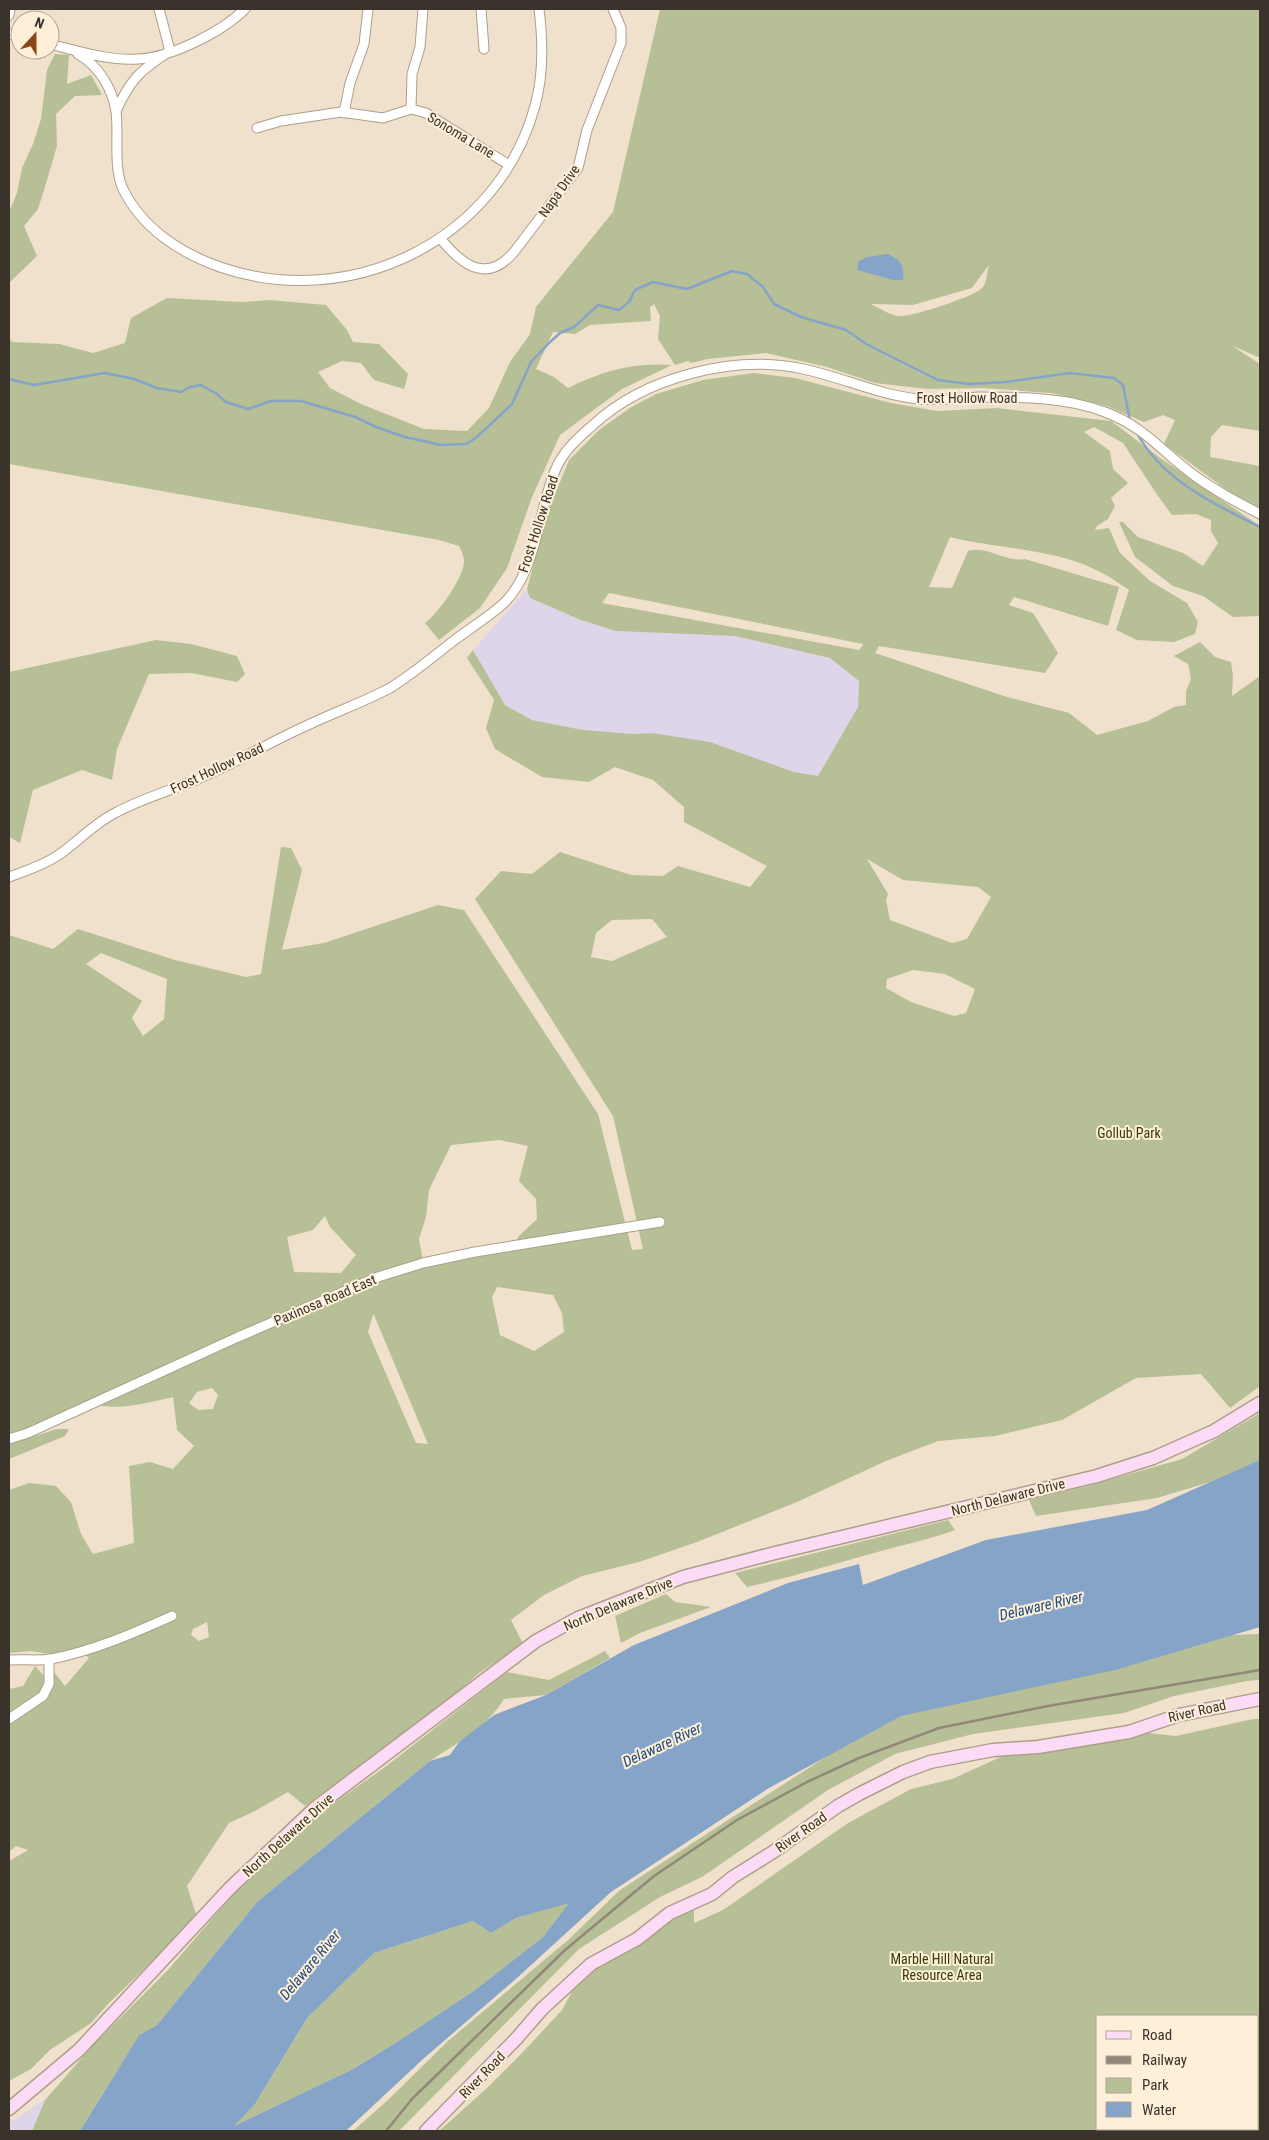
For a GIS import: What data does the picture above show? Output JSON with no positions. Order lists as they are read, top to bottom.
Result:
{
  "streets": {
    "main road": ["North Delaware Drive", "River Road"],
    "street": [
      "Sonoma Lane",
      "Napa Drive",
      "Frost Hollow Road",
      "Paxinosa Road East"
    ]
  },
  "water": ["Delaware River"],
  "parks": ["Gollub Park", "Marble Hill Natural Resource Area"],
  "legend": [
    "Road",
    "Railway",
    "Park",
    "Water"
  ],
  "north": "top"
}
